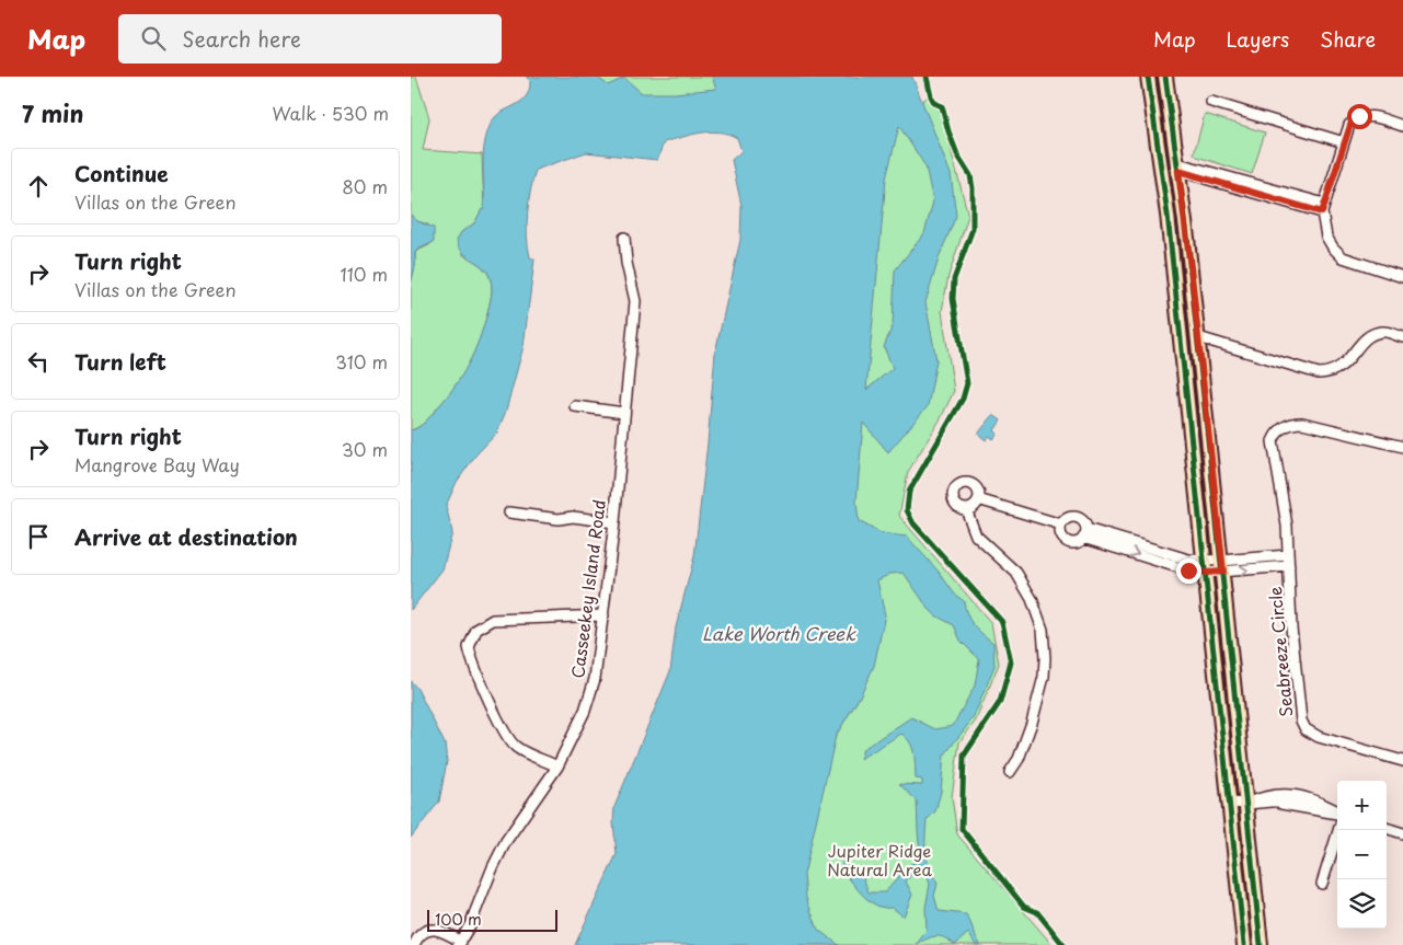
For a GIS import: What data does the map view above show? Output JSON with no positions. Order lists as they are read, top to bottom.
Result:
{
  "streets": {
    "street": ["Casseekey Island Road", "Seabreeze Circle"]
  },
  "water": ["Lake Worth Creek"],
  "parks": ["Jupiter Ridge Natural Area"],
  "scale_bar": "100 m",
  "page": {
    "header": "Map",
    "search": "Search here",
    "nav": ["Map", "Layers", "Share"],
    "heading": ["7 min", "Walk · 530 m"],
    "list": [
      ["Continue", "Villas on the Green", "80 m"],
      ["Turn right", "Villas on the Green", "110 m"],
      ["Turn left", "310 m"],
      ["Turn right", "Mangrove Bay Way", "30 m"],
      "Arrive at destination"
    ],
    "map_buttons": ["+", "−"],
    "scale": "100 m"
  }
}
